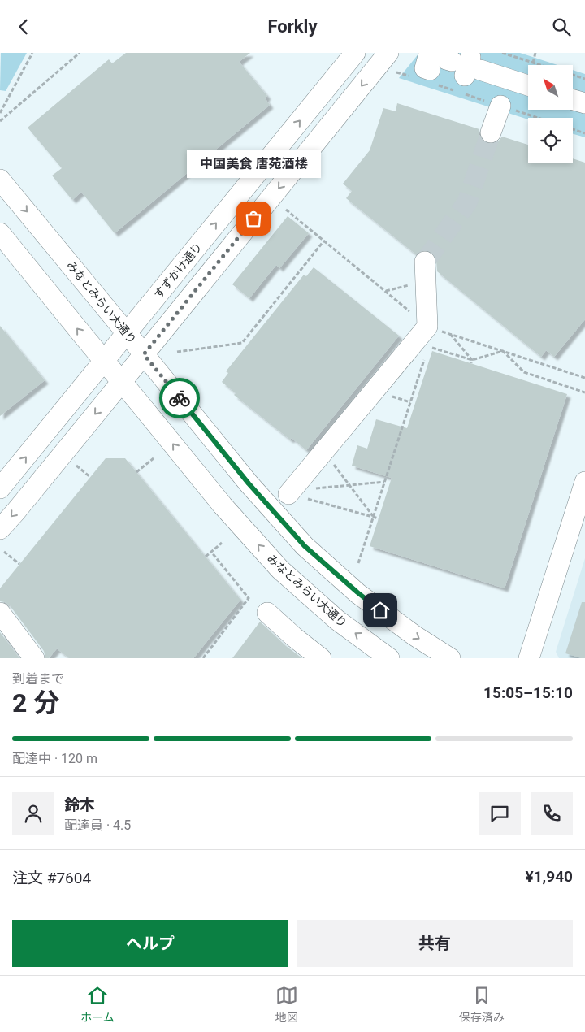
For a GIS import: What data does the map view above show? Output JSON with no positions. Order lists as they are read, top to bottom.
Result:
{
  "streets": {
    "street": ["すずかけ通り", "みなとみらい大通り"]
  },
  "crossings": [
    ["すずかけ通り", "みなとみらい大通り"]
  ],
  "places": ["中国美食 唐苑酒楼"],
  "north": "top left",
  "page": {
    "header": "Forkly",
    "bubble": "中国美食 唐苑酒楼",
    "heading": ["2 分", "到着まで", "15:05–15:10"],
    "panel": [
      "鈴木",
      "配達員 · 4.5",
      "注文 #7604",
      "¥1,940"
    ],
    "bar": "配達中 · 120 m",
    "buttons": ["ヘルプ", "共有"],
    "tabs": ["ホーム", "地図", "保存済み"]
  }
}
